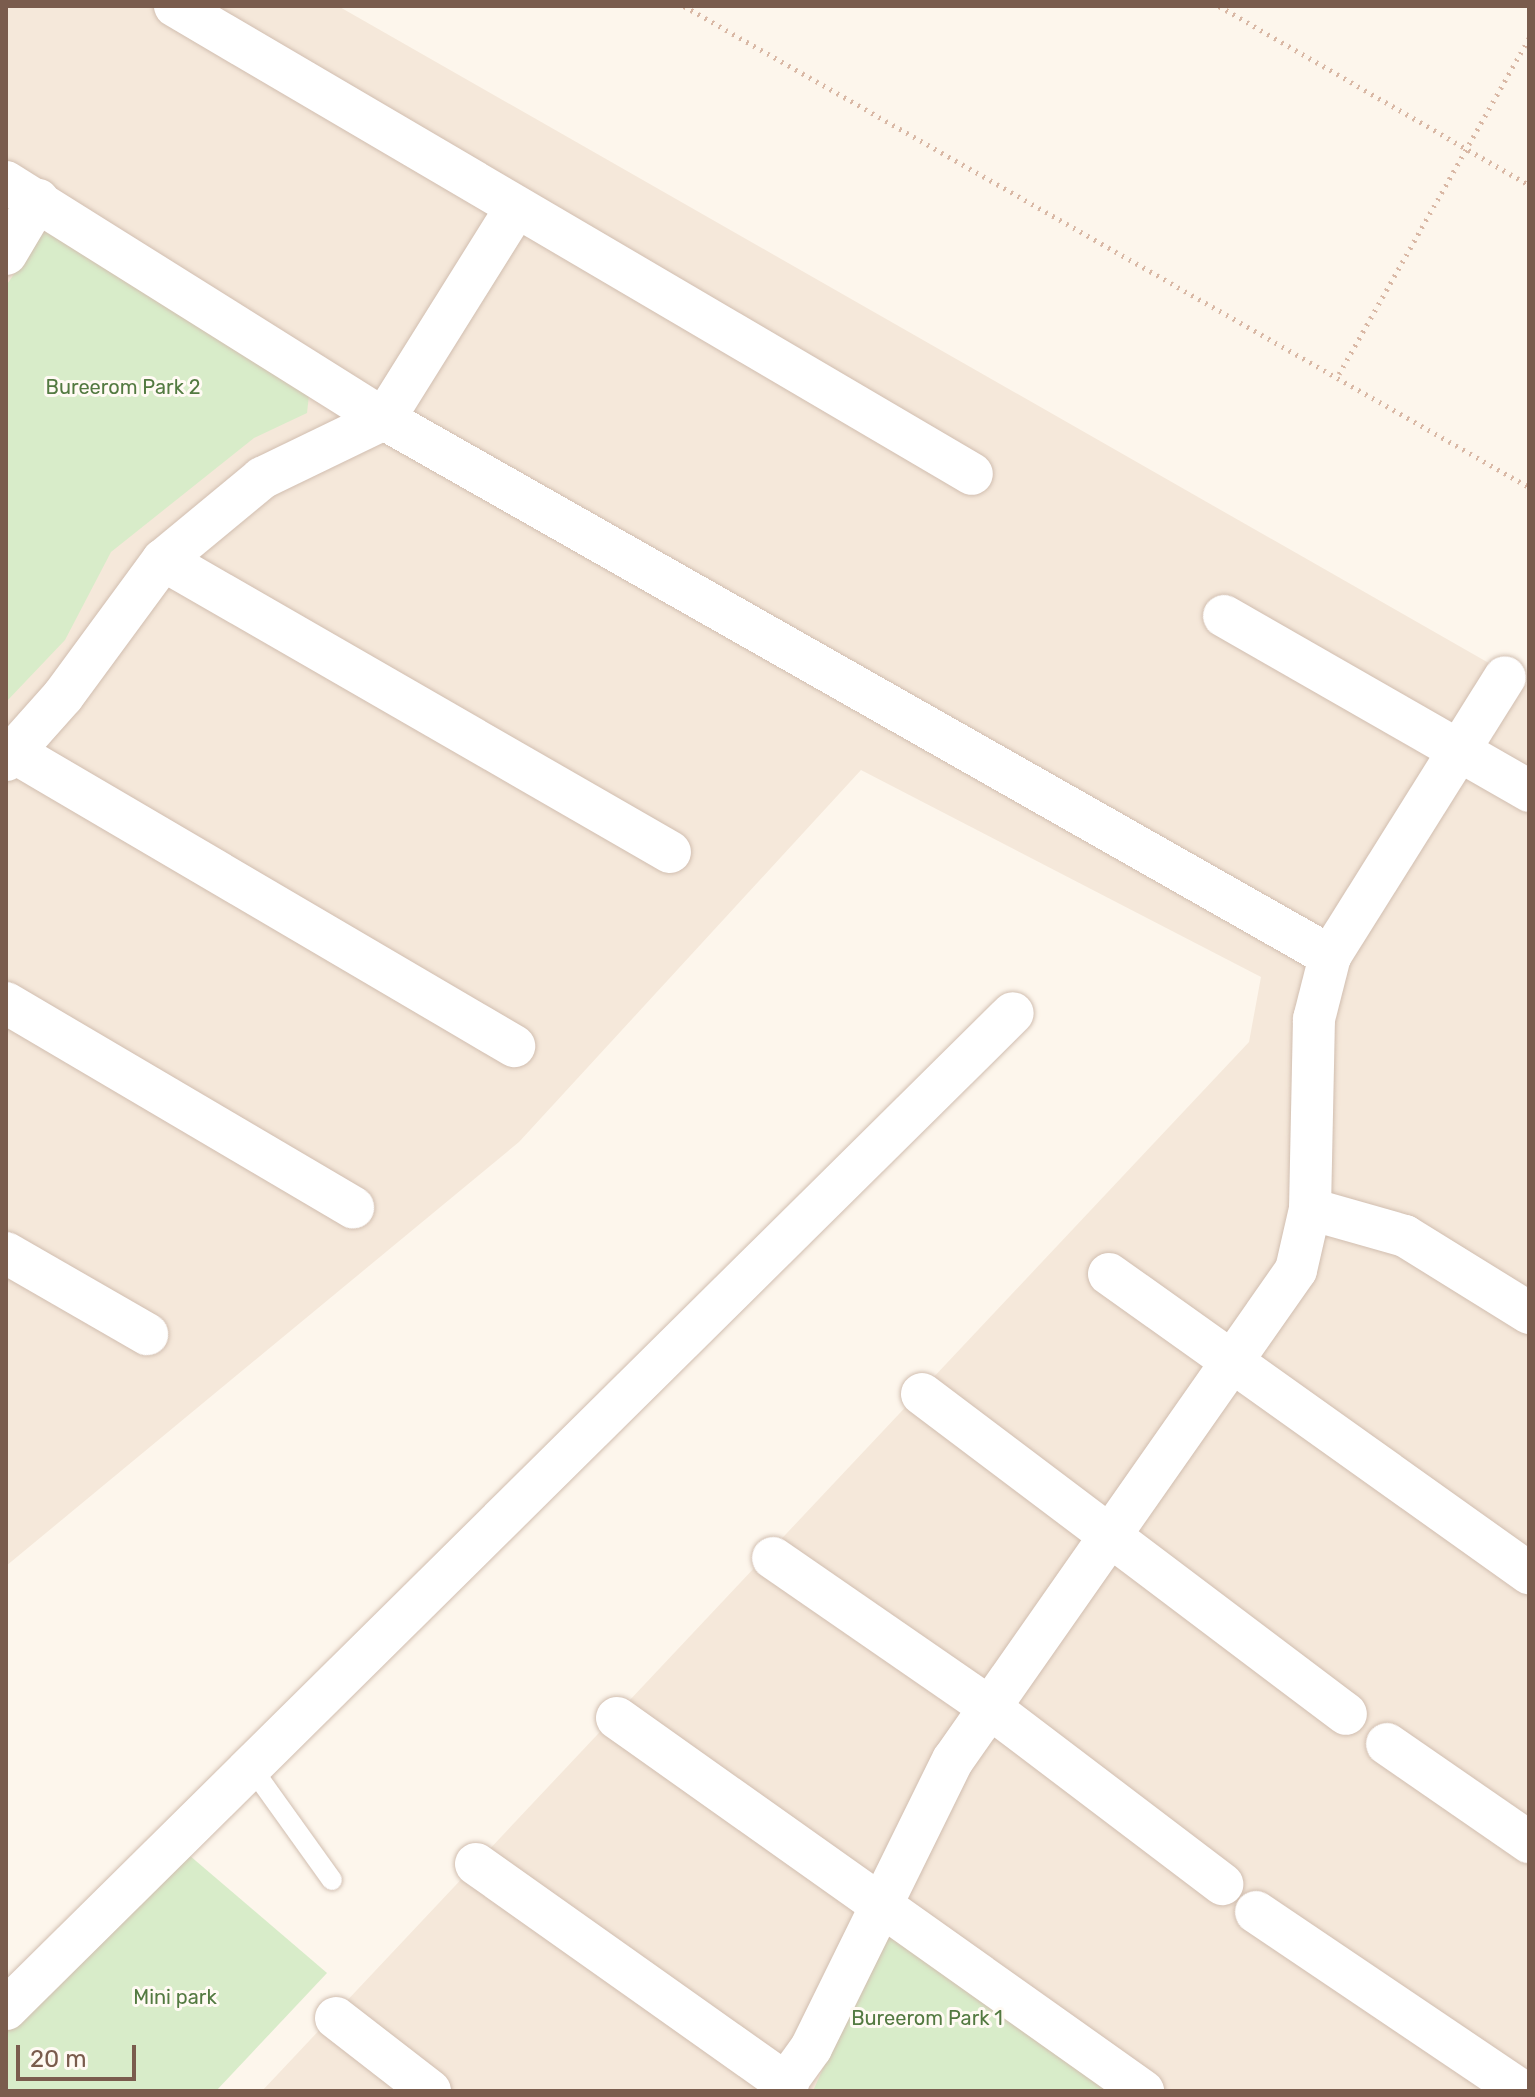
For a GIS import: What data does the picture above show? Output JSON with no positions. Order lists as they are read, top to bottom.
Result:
{
  "parks": ["Bureerom Park 2", "Mini park", "Bureerom Park 1"],
  "scale_bar": "20 m"
}
